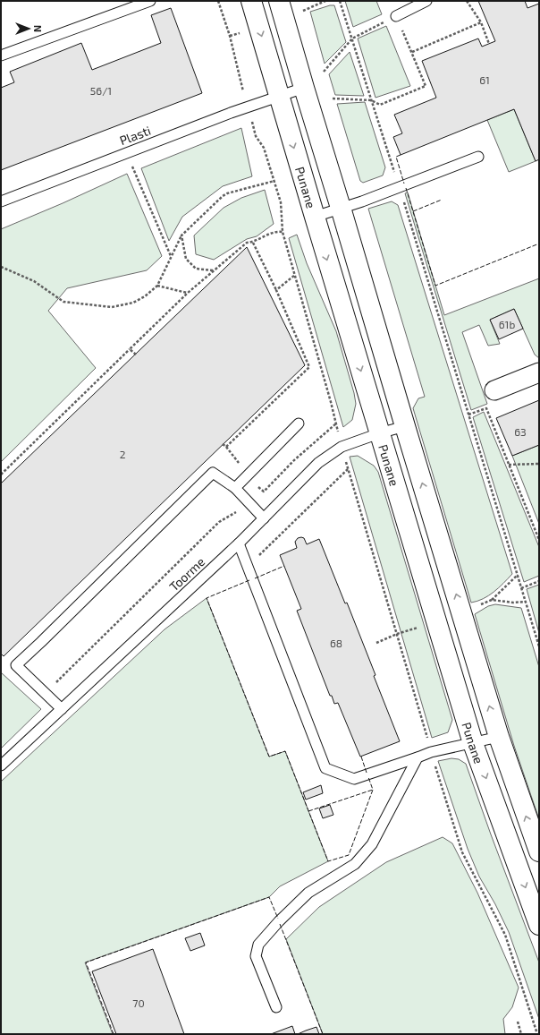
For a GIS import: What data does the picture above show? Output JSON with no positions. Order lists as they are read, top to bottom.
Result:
{
  "streets": {
    "main road": ["Punane"],
    "lane": ["Plasti", "Toorme"]
  },
  "crossings": [
    ["Plasti", "Punane"],
    ["Punane", "Toorme"]
  ],
  "house_numbers": [
    "61",
    "56/1",
    "61b",
    "63",
    "2",
    "68",
    "70"
  ],
  "north": "right"
}
